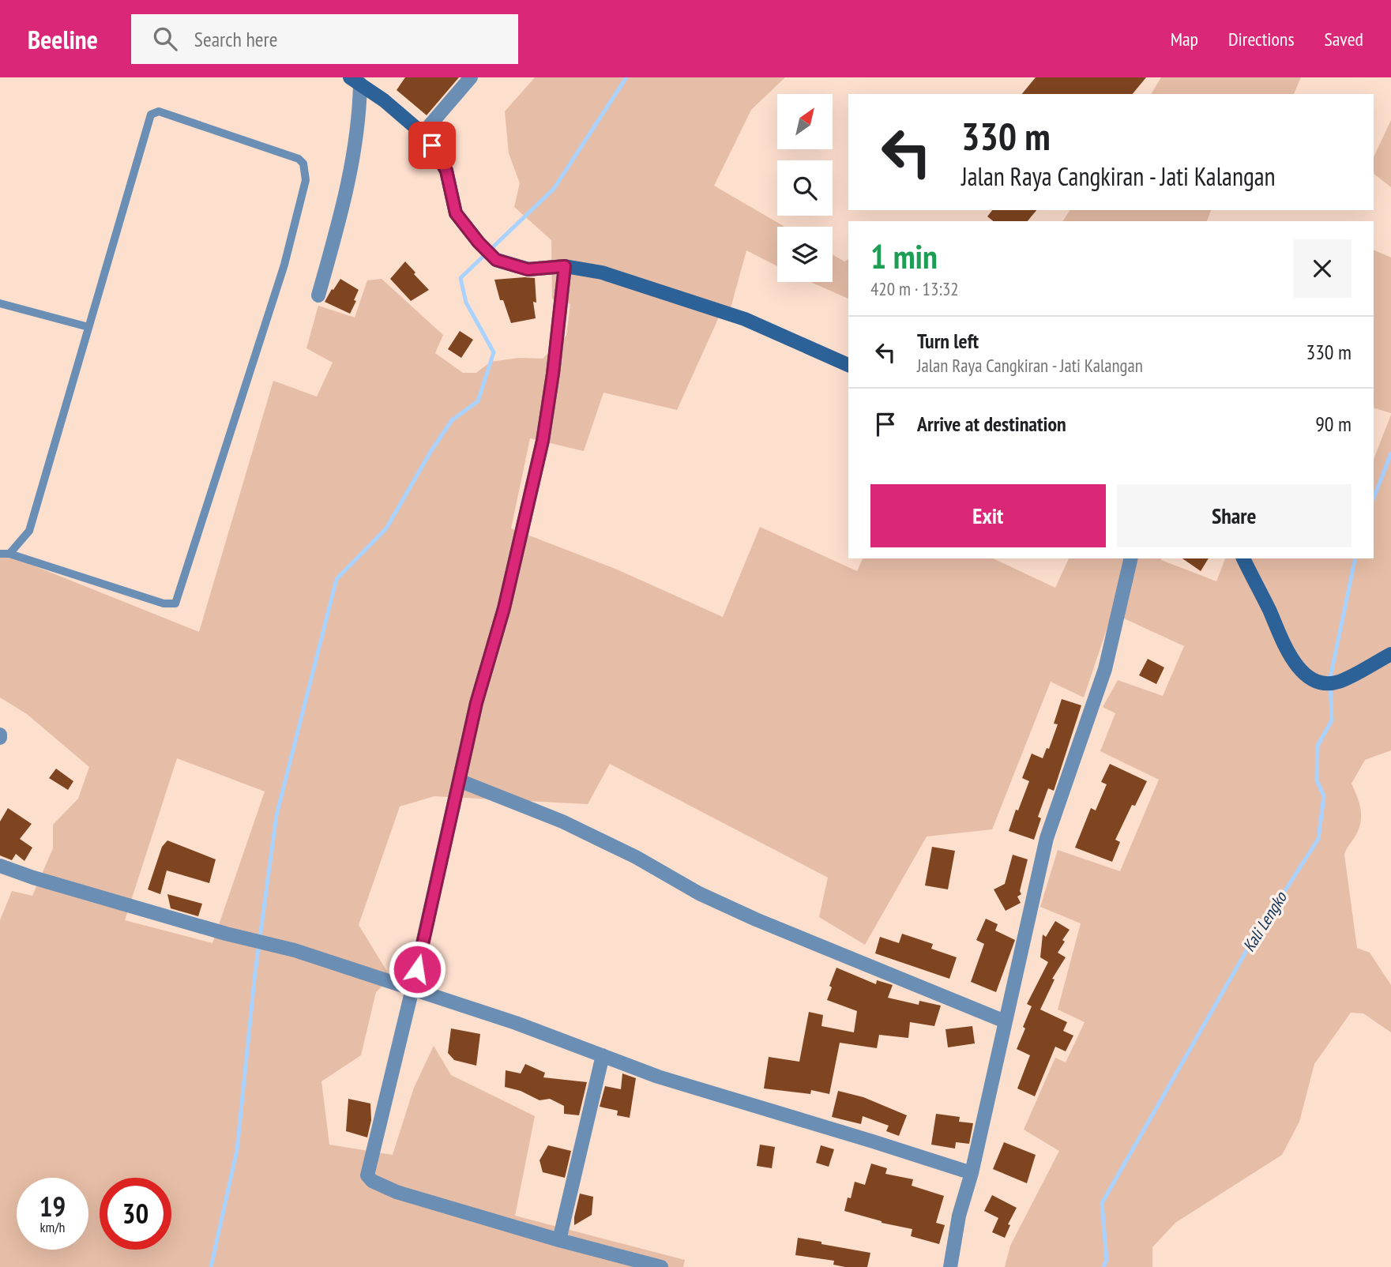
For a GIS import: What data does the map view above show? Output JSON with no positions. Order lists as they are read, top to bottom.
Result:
{
  "water": ["Kali Lengko"],
  "north": "top right",
  "page": {
    "header": "Beeline",
    "search": "Search here",
    "nav": ["Map", "Directions", "Saved"],
    "turn": ["330 m", "Jalan Raya Cangkiran - Jati Kalangan"],
    "heading": ["1 min", "420 m · 13:32"],
    "list": [
      {
        "name": "Turn left",
        "note": "Jalan Raya Cangkiran - Jati Kalangan",
        "value": "330 m"
      },
      {
        "name": "Arrive at destination",
        "value": "90 m"
      }
    ],
    "buttons": ["Exit", "Share"],
    "speed": "19 km/h",
    "limit": "30"
  }
}
